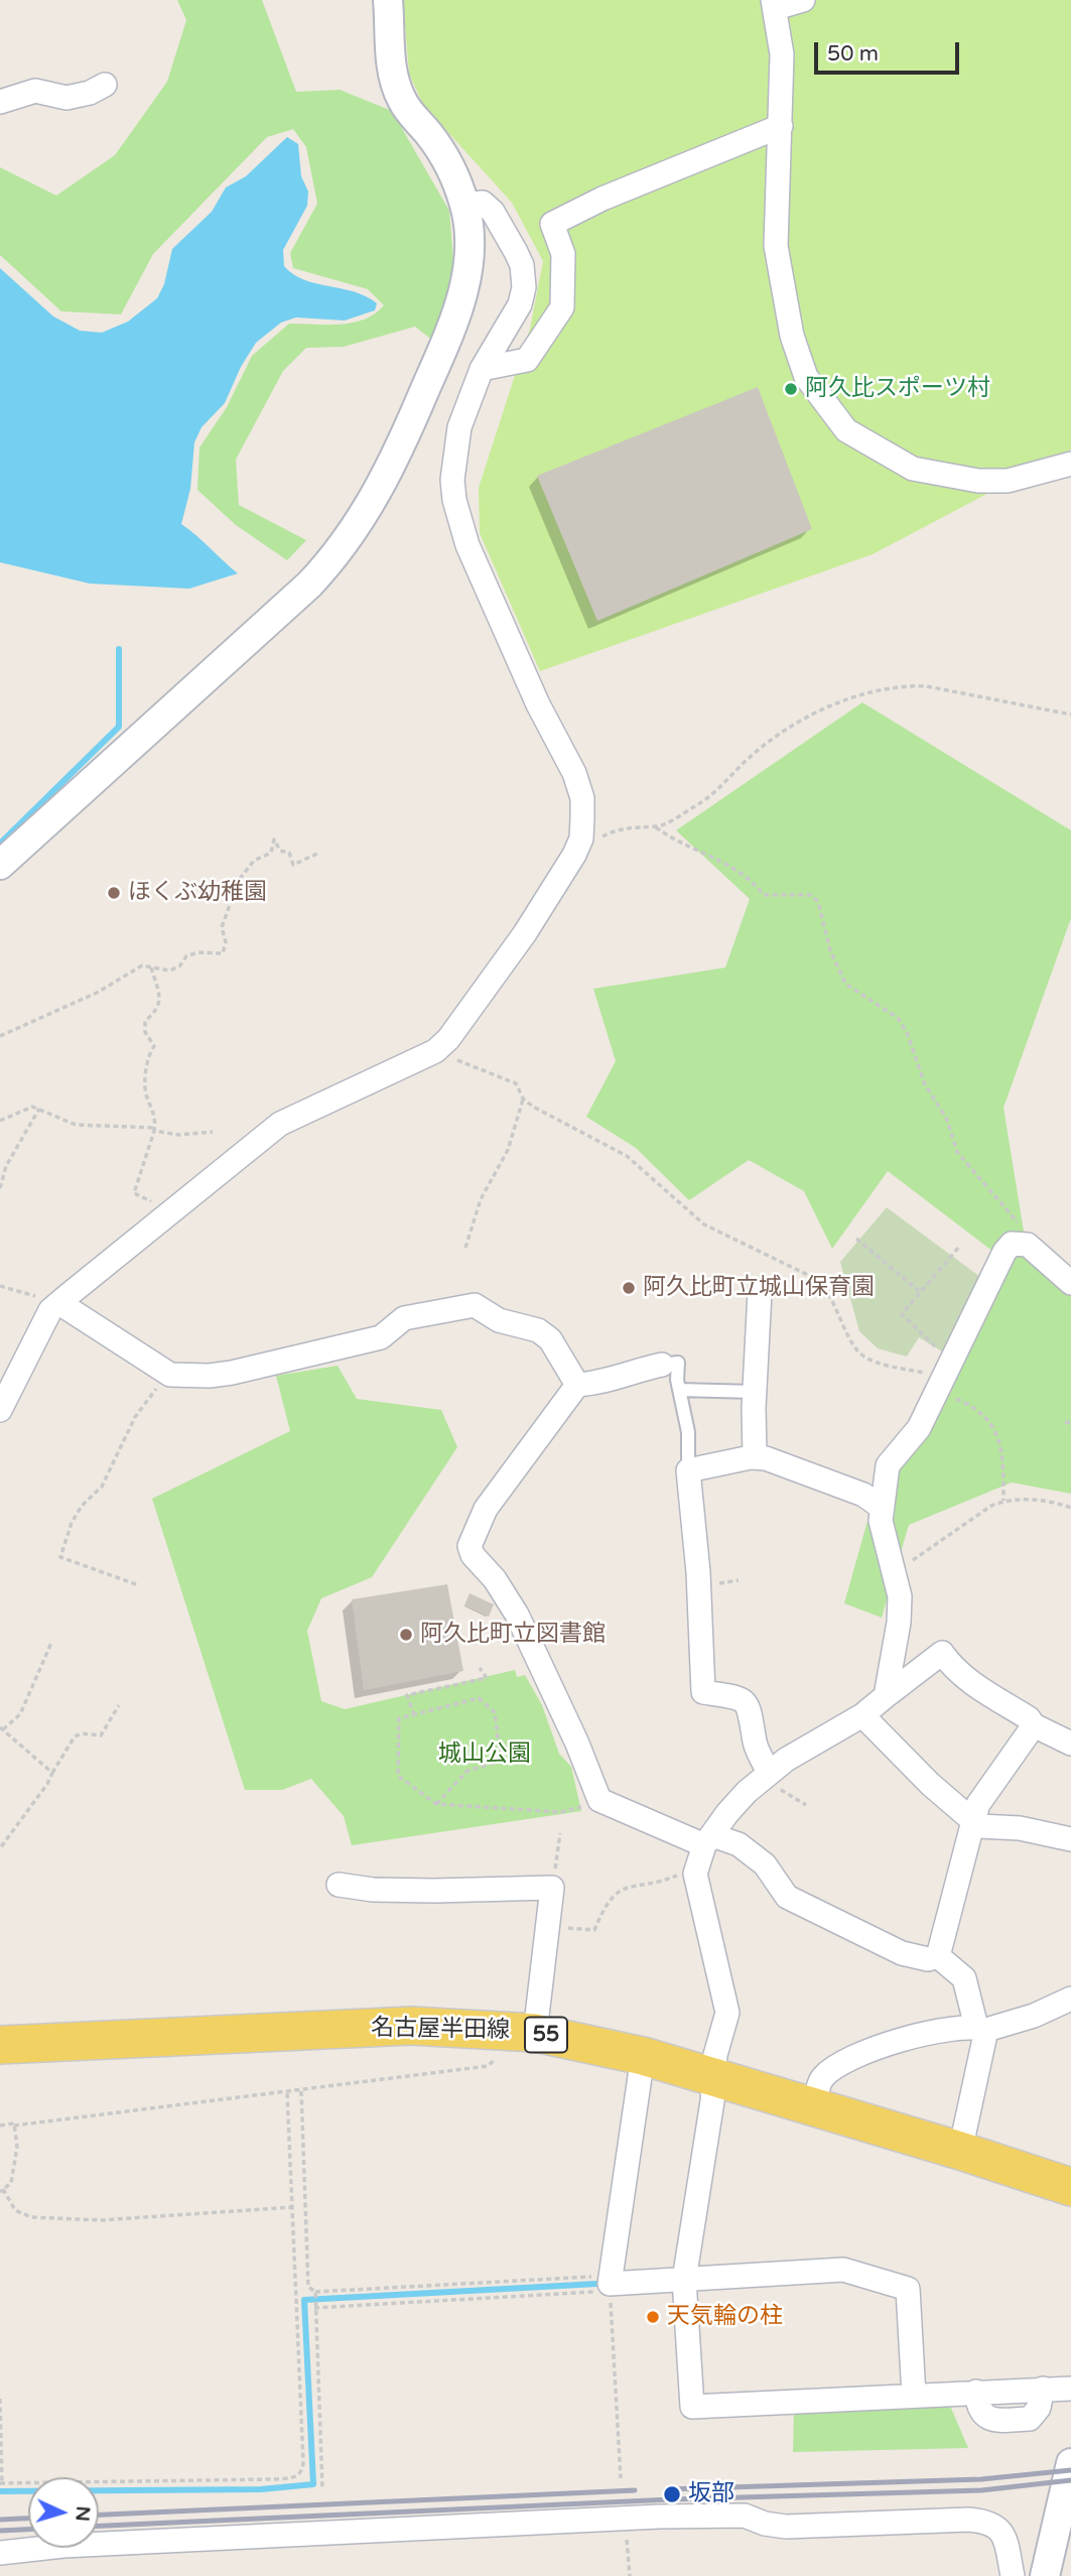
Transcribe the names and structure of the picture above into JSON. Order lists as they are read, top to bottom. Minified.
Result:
{"streets":{"main road":["名古屋半田線","55"]},"parks":["城山公園"],"places":["阿久比スポーツ村","ほくぶ幼稚園","阿久比町立城山保育園","阿久比町立図書館","天気輪の柱","坂部"],"scale_bar":"50 m","north":"right"}
